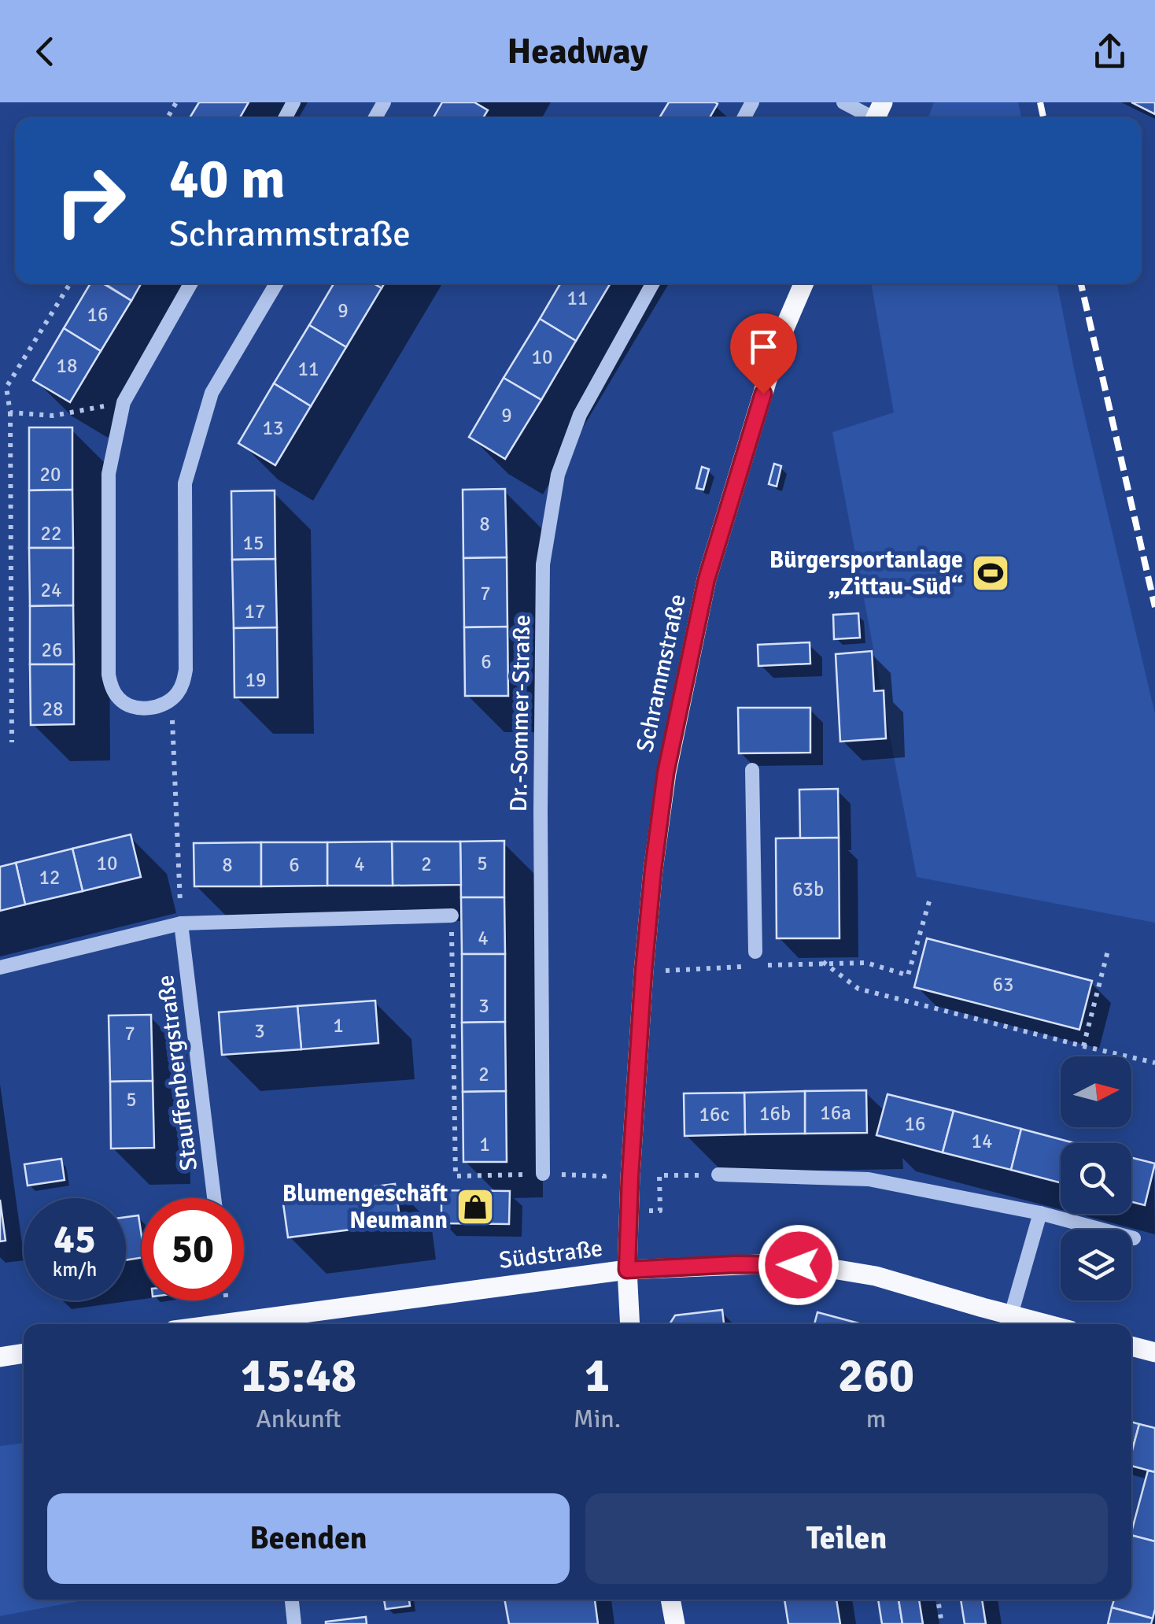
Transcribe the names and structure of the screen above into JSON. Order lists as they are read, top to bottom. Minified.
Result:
{"streets":{"main road":["Schrammstraße","Südstraße"],"street":["Dr.-Sommer-Straße","Stauffenbergstraße"]},"crossings":[["Schrammstraße","Südstraße"]],"places":{"sports":["Bürgersportanlage „Zittau-Süd“"],"shop":["Blumengeschäft Neumann"]},"house_numbers":["11","9","16","10","18","11","9","13","20","8","22","15","24","7","17","26","6","19","28","10","5","4","2","8","6","12","63b","4","63","3","1","3","7","2","5","16a","16b","16c","16","14","1"],"north":"right","page":{"header":"Headway","turn":["40 m","Schrammstraße"],"speed":"45 km/h","limit":"50","eta":["15:48","Ankunft","1","Min.","260","m"],"buttons":["Beenden","Teilen"]}}
